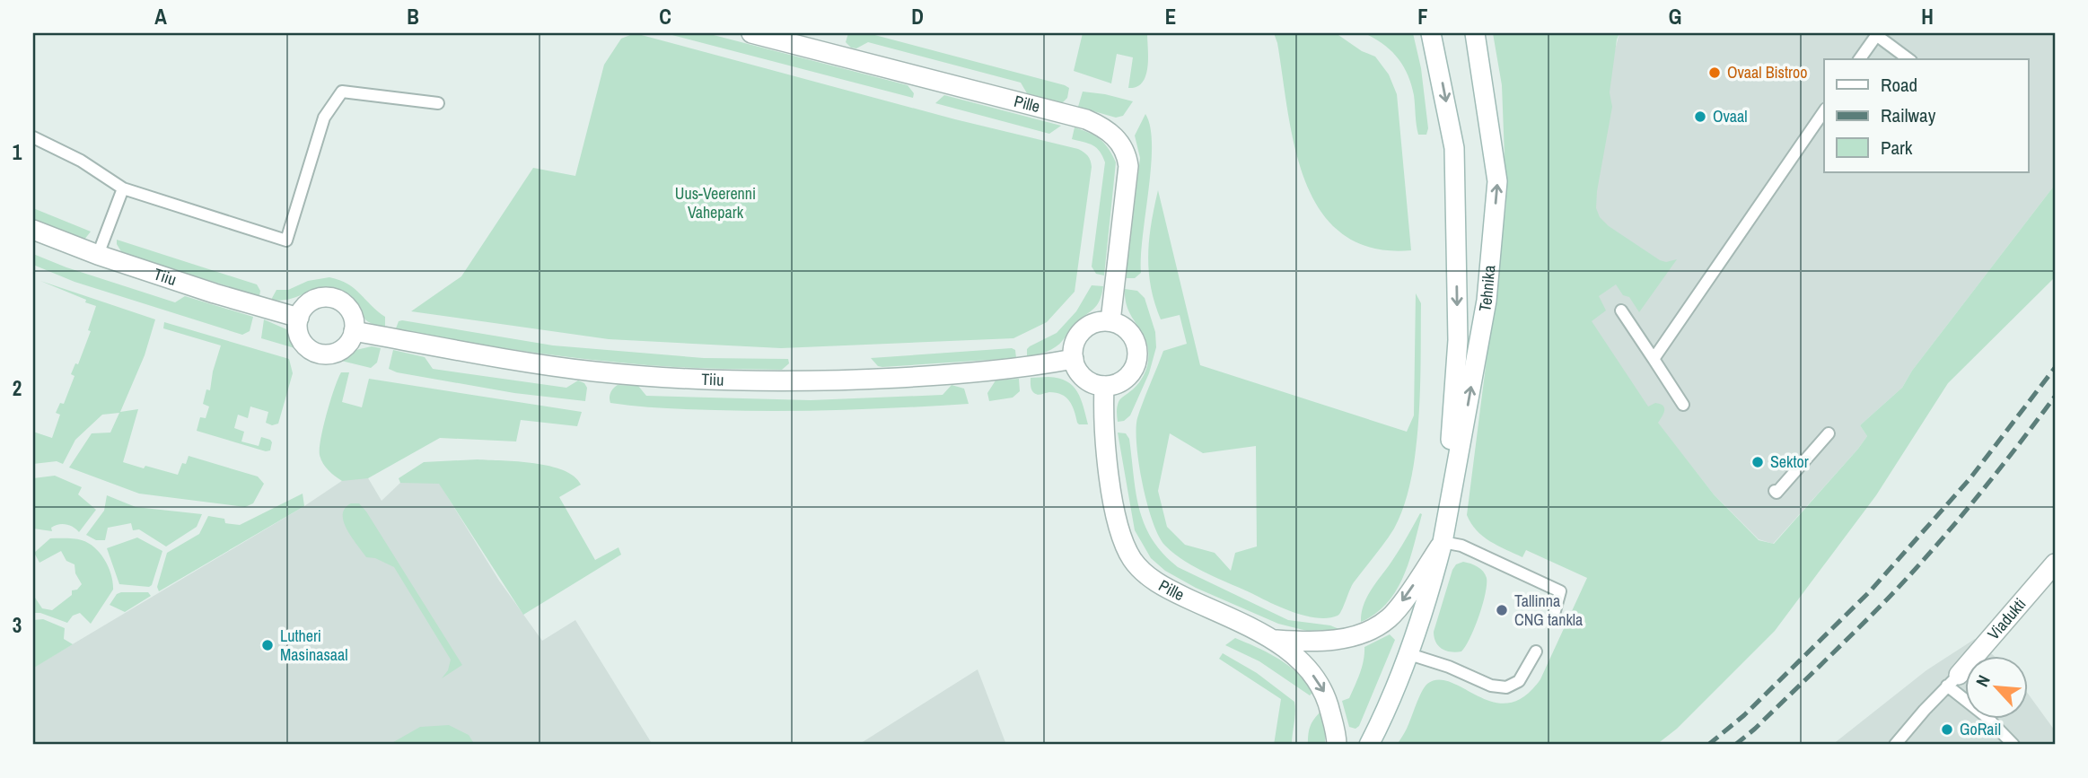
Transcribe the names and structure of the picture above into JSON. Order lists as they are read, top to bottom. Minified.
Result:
{"streets":{"street":["Pille","Tiiu","Tehnika","Viadukti"]},"crossings":[["Pille","Tiiu"],["Pille","Tehnika"]],"parks":["Uus-Veerenni Vahepark"],"places":["Ovaal Bistroo","Ovaal","Sektor","Tallinna CNG tankla","Lutheri Masinasaal","GoRail"],"legend":["Road","Railway","Park"],"north":"top left","grid":{"columns":["A","B","C","D","E","F","G","H"],"rows":["1","2","3"]}}
